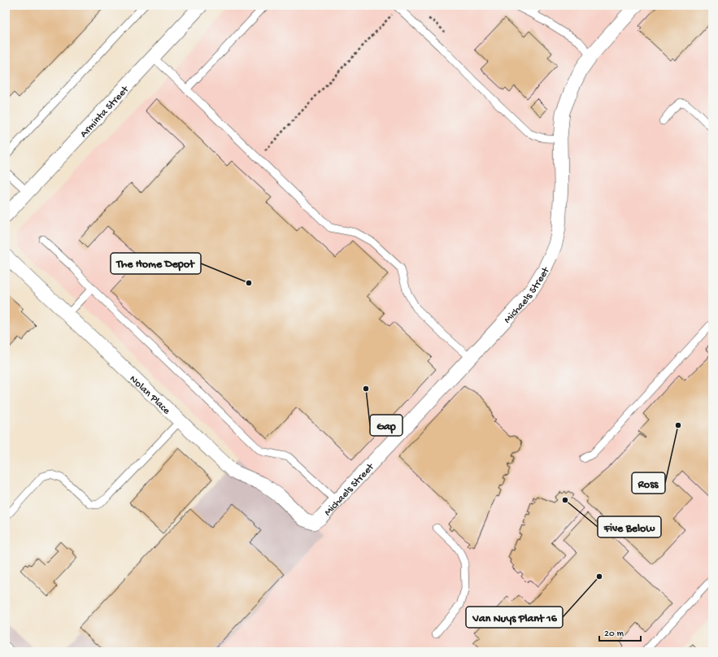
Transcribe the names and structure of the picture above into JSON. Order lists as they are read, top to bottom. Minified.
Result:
{"streets":{"street":["Arminta Street","Michaels Street","Nolan Place"]},"crossings":[["Michaels Street","Nolan Place"]],"places":["The Home Depot","Gap","Ross","Five Below","Van Nuys Plant 16"],"scale_bar":"20 m"}
